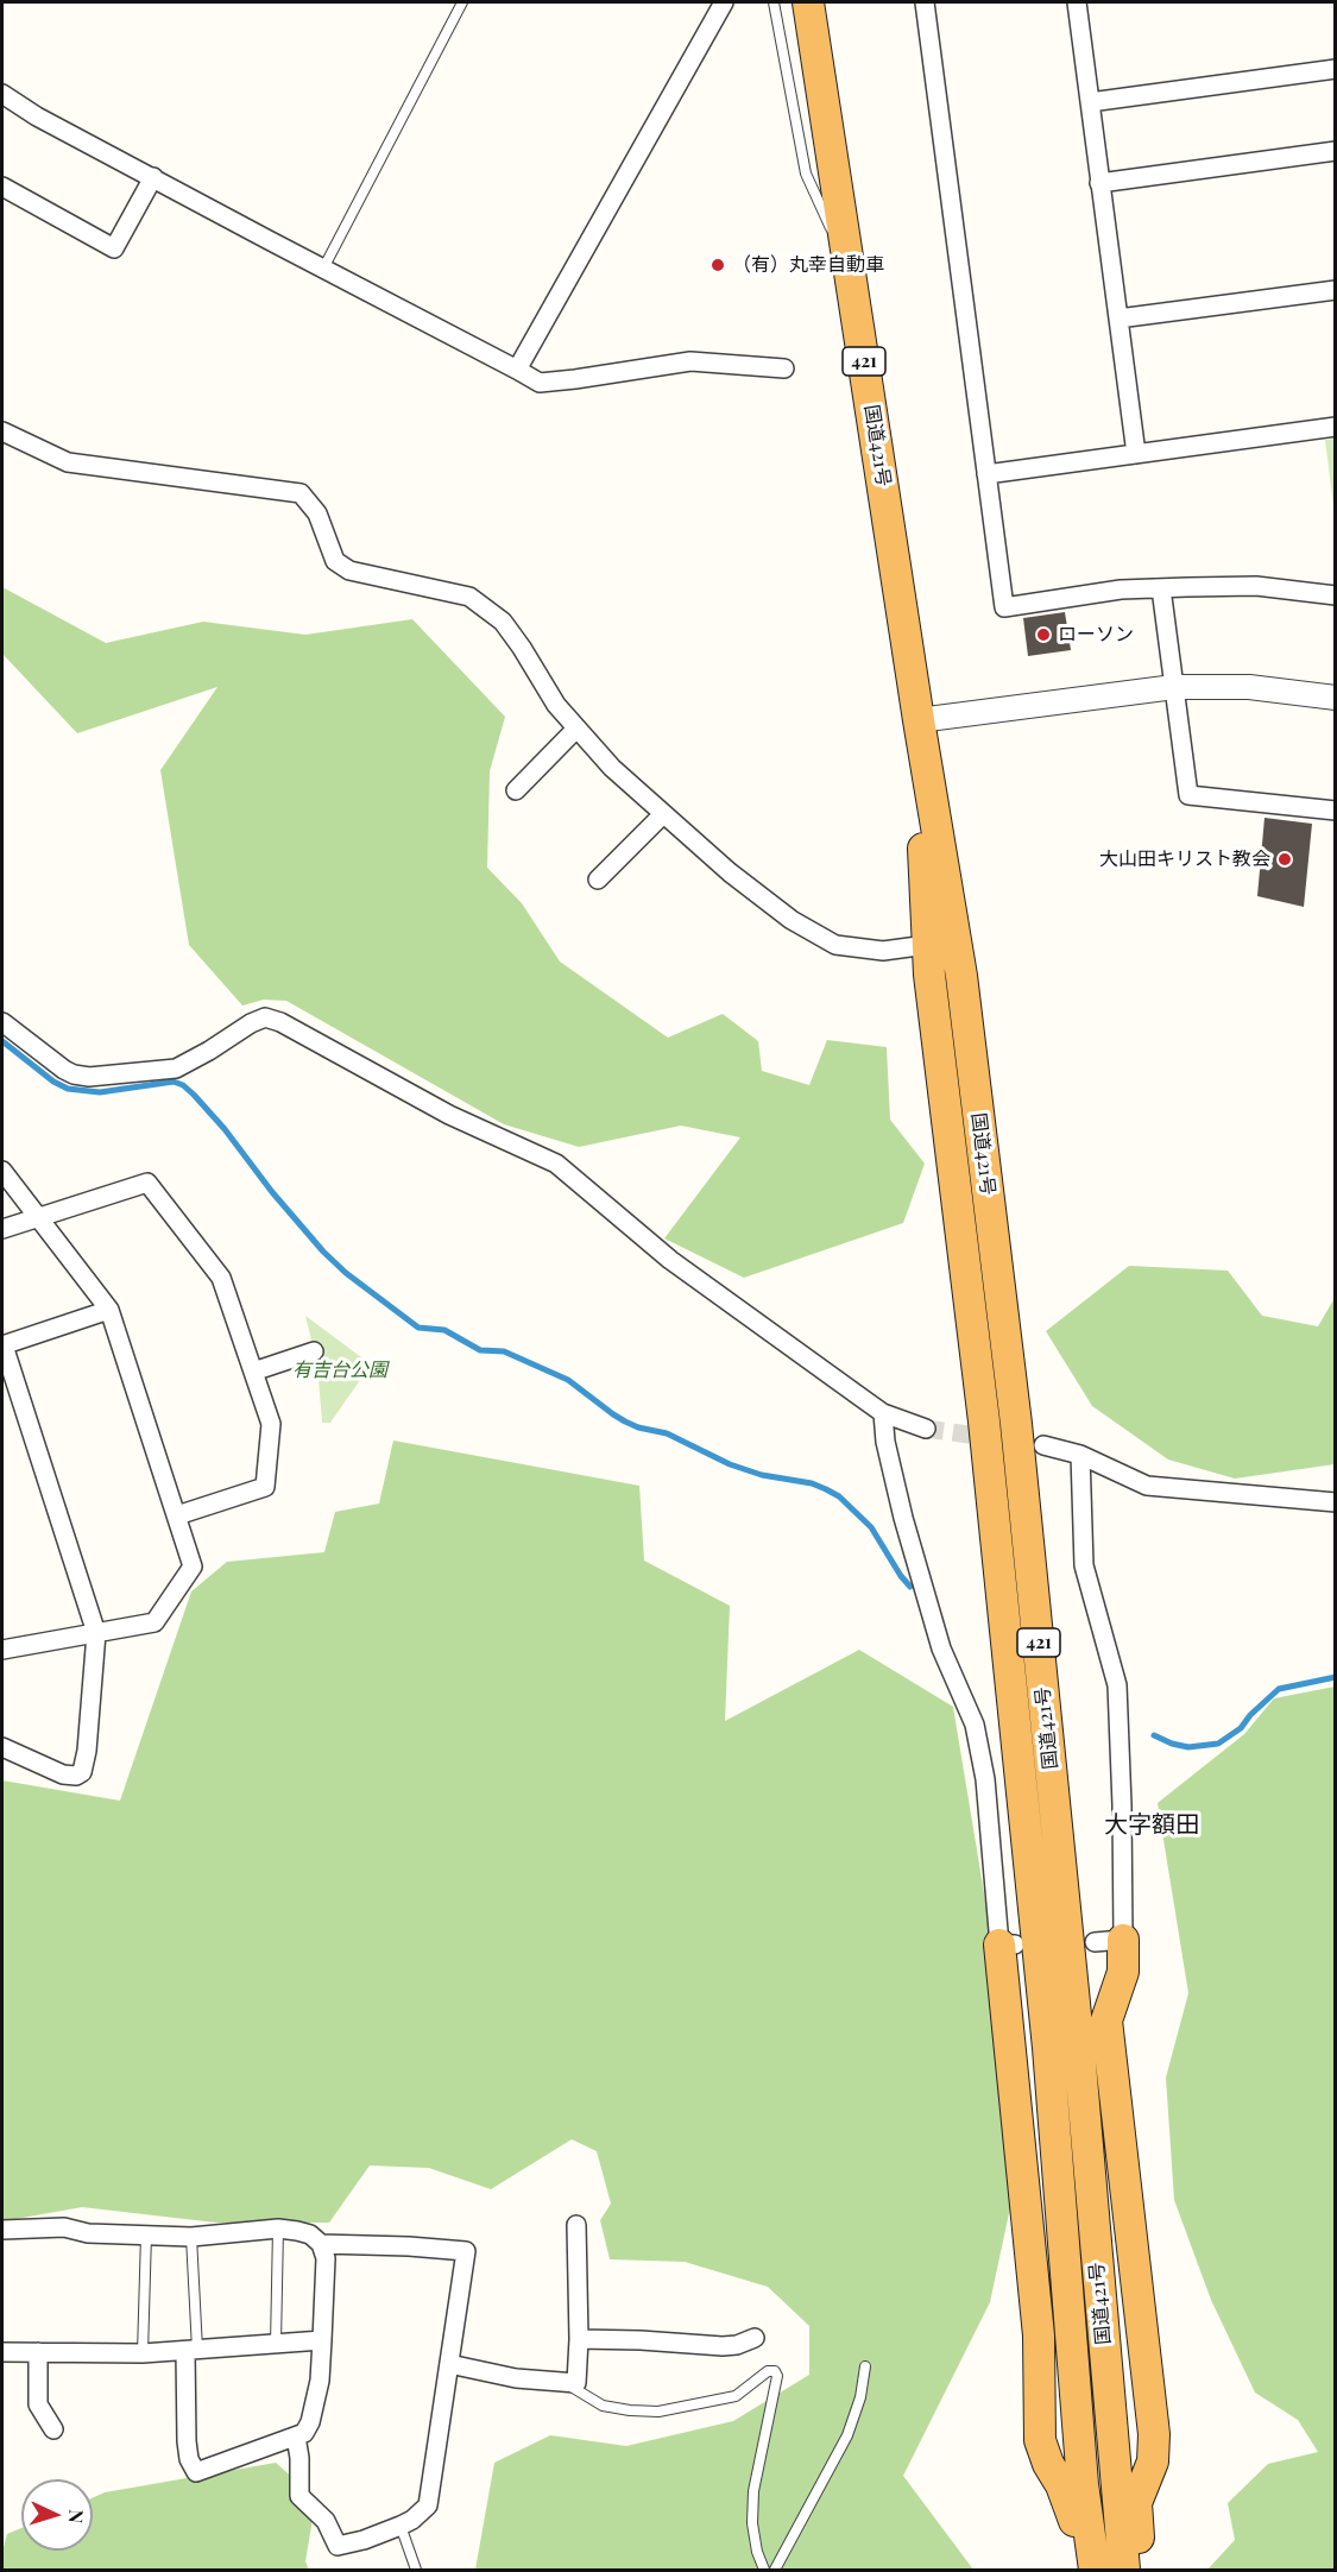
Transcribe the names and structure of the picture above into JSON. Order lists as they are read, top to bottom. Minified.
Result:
{"streets":{"highway":["421","国道421号"]},"districts":["大字額田"],"parks":["有吉台公園"],"places":["（有）丸幸自動車","ローソン","大山田キリスト教会"],"north":"right"}
